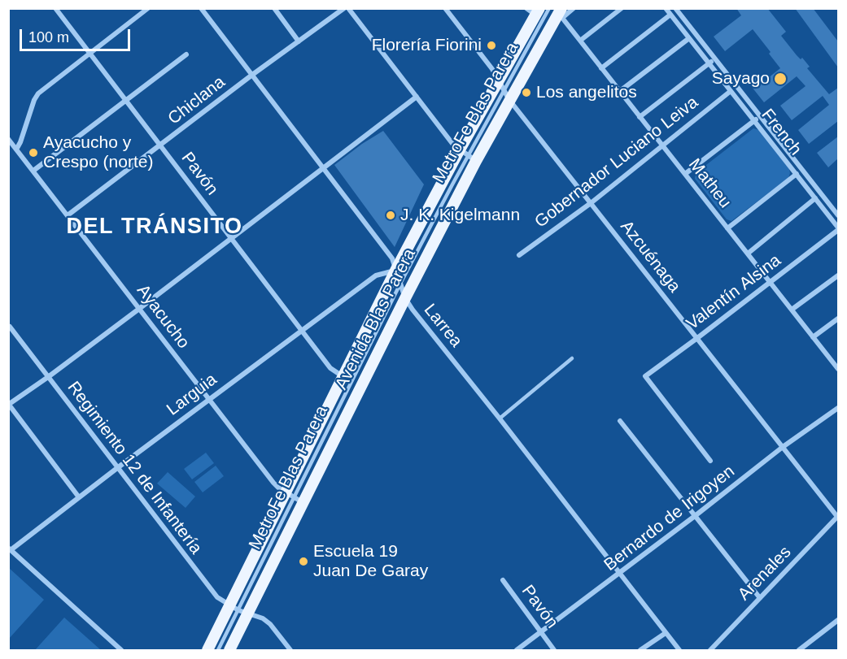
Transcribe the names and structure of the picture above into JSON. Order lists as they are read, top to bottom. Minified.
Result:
{"streets":{"main road":["Avenida Blas Parera"],"street":["Chiclana","French","Gobernador Luciano Leiva","Pavón","Matheu","Azcuénaga","Valentín Alsina","Ayacucho","Larrea","Larguia","Regimiento 12 de Infantería","Bernardo de Irigoyen","Arenales"],"lane":["MetroFe Blas Parera"]},"crossings":[["Chiclana","Pavón"],["Chiclana","Ayacucho"],["Chiclana","Larrea"],["MetroFe Blas Parera","Matheu"],["MetroFe Blas Parera","Azcuénaga"],["MetroFe Blas Parera","Ayacucho"],["MetroFe Blas Parera","Avenida Blas Parera"],["MetroFe Blas Parera","Larrea"],["French","Gobernador Luciano Leiva"],["French","Valentín Alsina"],["Gobernador Luciano Leiva","Matheu"],["Gobernador Luciano Leiva","Azcuénaga"],["Pavón","Avenida Blas Parera"],["Pavón","Larguia"],["Pavón","Bernardo de Irigoyen"],["Matheu","Valentín Alsina"],["Matheu","Avenida Blas Parera"],["Azcuénaga","Valentín Alsina"],["Azcuénaga","Avenida Blas Parera"],["Azcuénaga","Bernardo de Irigoyen"],["Azcuénaga","Arenales"],["Ayacucho","Avenida Blas Parera"],["Ayacucho","Larguia"],["Avenida Blas Parera","Larrea"],["Avenida Blas Parera","Larguia"],["Avenida Blas Parera","Regimiento 12 de Infantería"],["Larrea","Larguia"],["Larrea","Bernardo de Irigoyen"],["Larguia","Regimiento 12 de Infantería"]],"districts":["DEL TRÁNSITO"],"places":["Florería Fiorini","Sayago","Los angelitos","Ayacucho y Crespo (norte)","J. K. Kigelmann","Escuela 19 Juan De Garay"],"scale_bar":"100 m"}
